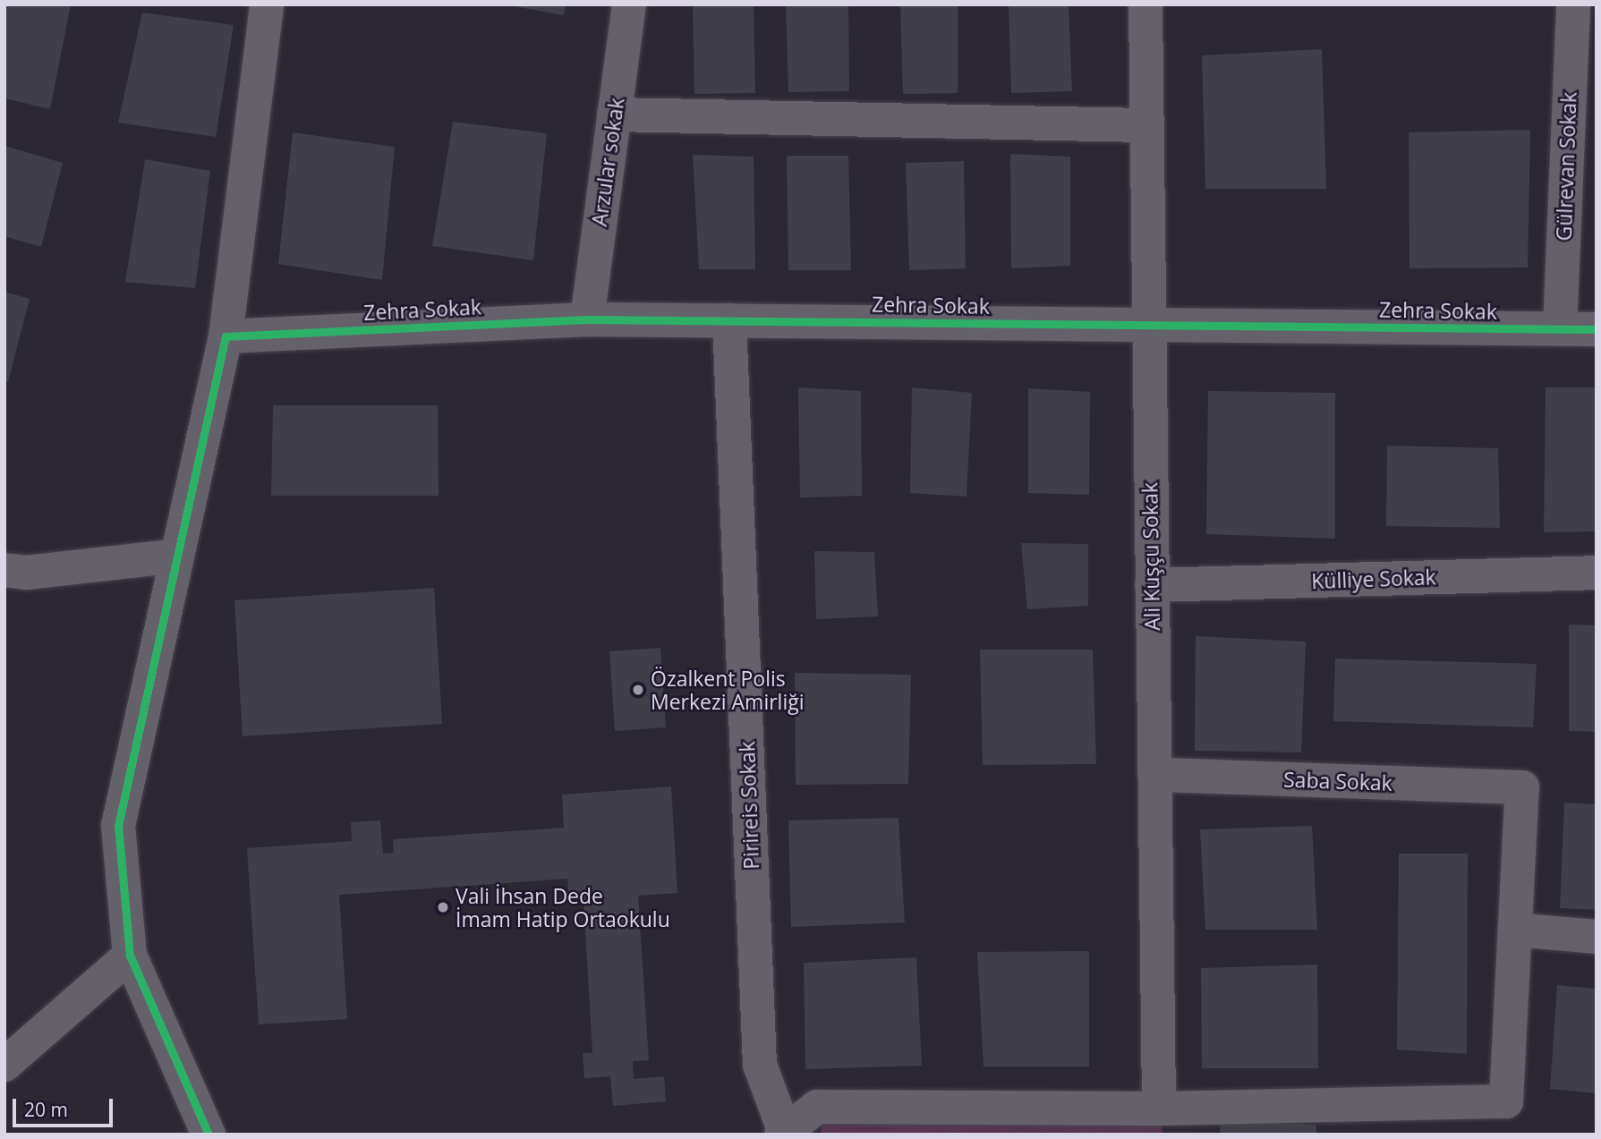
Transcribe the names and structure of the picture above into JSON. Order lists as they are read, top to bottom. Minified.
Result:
{"streets":{"street":["Arzular sokak","Gülrevan Sokak","Zehra Sokak","Ali Kuşçu Sokak","Külliye Sokak","Saba Sokak","Pirireis Sokak"]},"crossings":[["Arzular sokak","Zehra Sokak"],["Gülrevan Sokak","Zehra Sokak"],["Zehra Sokak","Ali Kuşçu Sokak"],["Zehra Sokak","Pirireis Sokak"],["Ali Kuşçu Sokak","Külliye Sokak"],["Ali Kuşçu Sokak","Saba Sokak"]],"places":["Özalkent Polis Merkezi Amirliği","Vali İhsan Dede İmam Hatip Ortaokulu"],"scale_bar":"20 m"}
